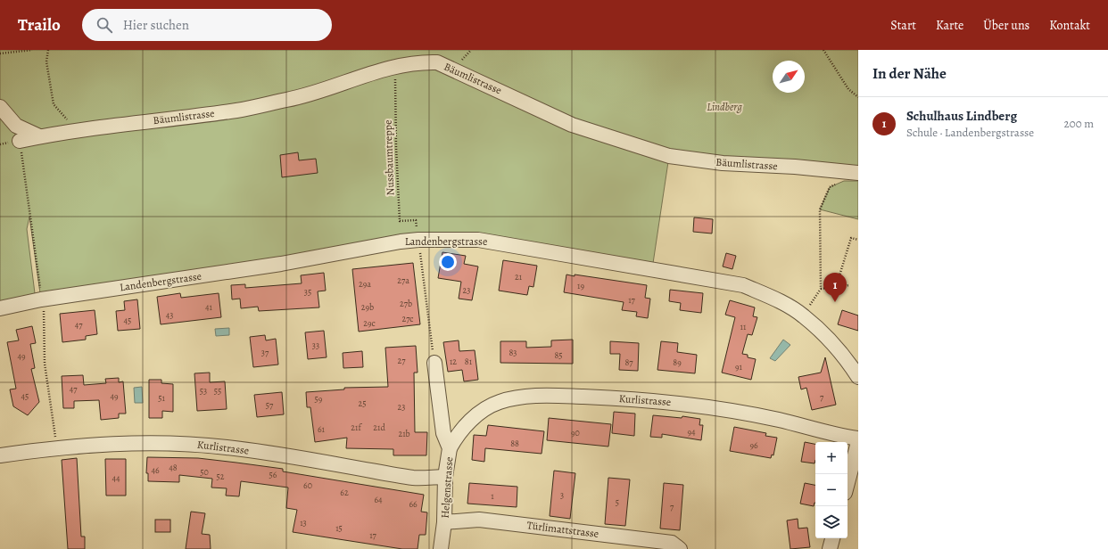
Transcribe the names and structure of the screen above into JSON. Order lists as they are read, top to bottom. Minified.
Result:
{"streets":{"street":["Bäumlistrasse","Landenbergstrasse","Kurlistrasse","Helgenstrasse","Türlimattstrasse"],"path":["Nussbaumtreppe"]},"crossings":[["Bäumlistrasse","Nussbaumtreppe"],["Kurlistrasse","Helgenstrasse"],["Helgenstrasse","Türlimattstrasse"]],"parks":["Lindberg"],"house_numbers":["21","27a","29a","19","23","35","17","27b","41","29b","43","27c","45","29c","47","11","33","37","83","85","49","27","12","81","87","89","91","47","53","55","45","49","7","51","59","25","57","23","21f","21d","61","94","90","21b","88","96","48","46","50","56","52","44","60","62","3","1","64","5","66","7","13","15","17"],"north":"top right","page":{"header":"Trailo","search":"Hier suchen","nav":["Start","Karte","Über uns","Kontakt"],"heading":"In der Nähe","list":[{"mark":"1","name":"Schulhaus Lindberg","note":"Schule · Landenbergstrasse","value":"200 m"}],"pins":"1","map_buttons":["+","−"]}}
